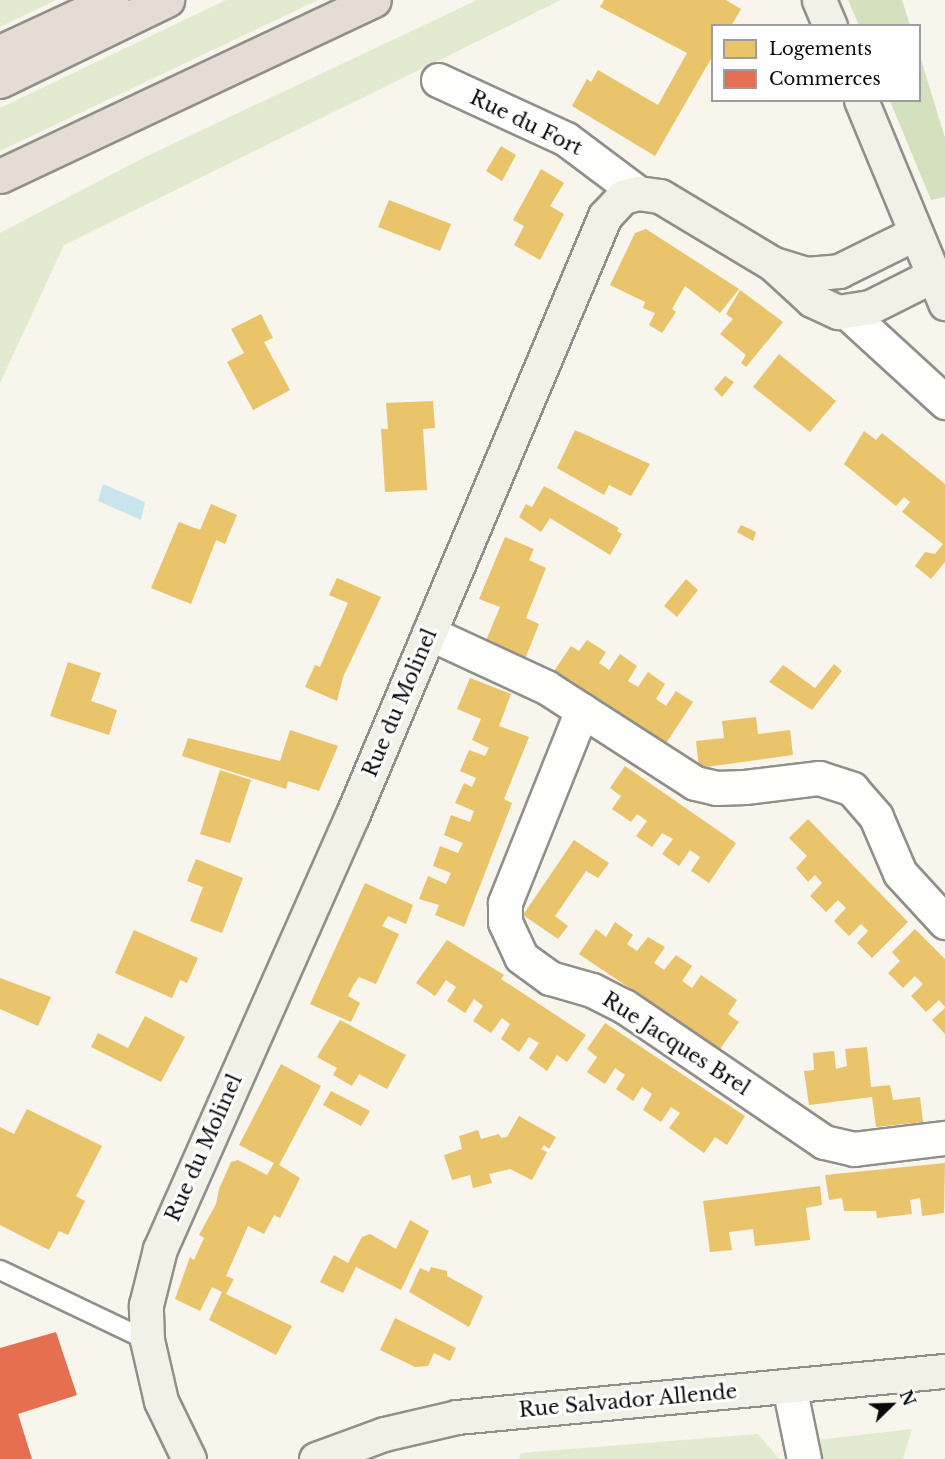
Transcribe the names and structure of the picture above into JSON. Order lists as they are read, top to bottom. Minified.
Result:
{"streets":{"street":["Rue du Fort","Rue du Molinel","Rue Jacques Brel","Rue Salvador Allende"]},"crossings":[["Rue du Fort","Rue du Molinel"]],"legend":["Logements","Commerces"],"north":"top right"}
